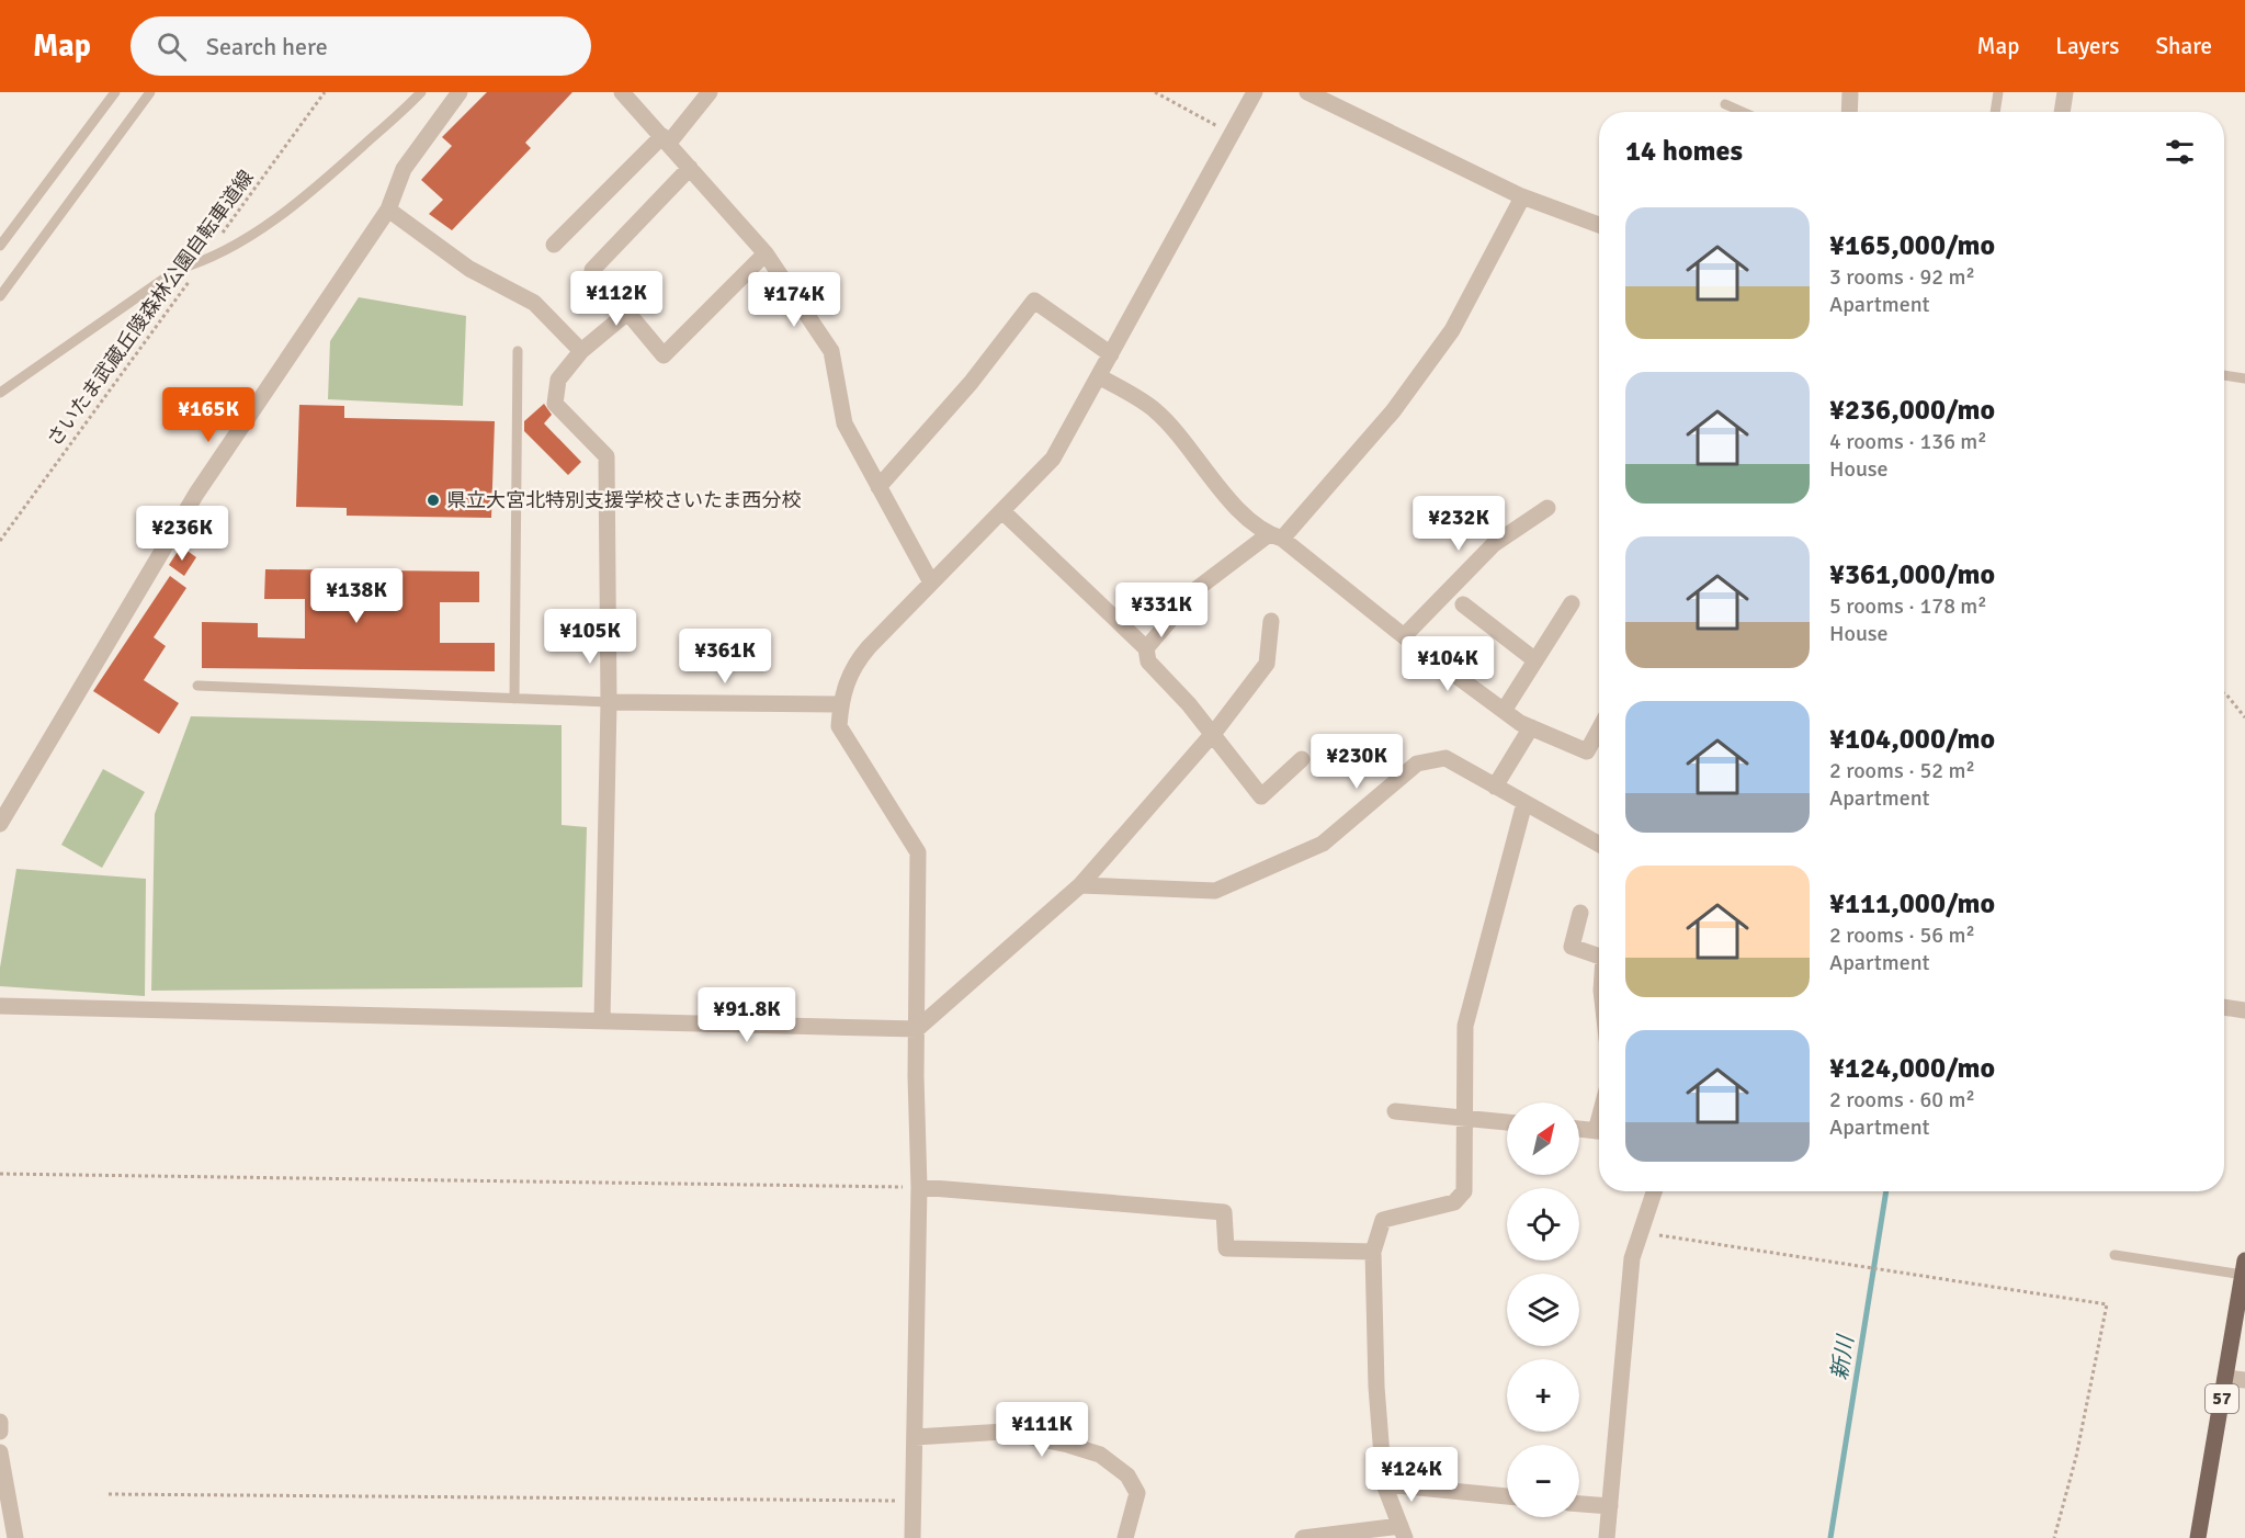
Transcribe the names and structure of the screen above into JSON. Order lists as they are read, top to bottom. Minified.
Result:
{"streets":{"main road":["57"],"path":["さいたま武蔵丘陵森林公園自転車道線"]},"water":["新川"],"places":["県立大宮北特別支援学校さいたま西分校"],"north":"top right","page":{"header":"Map","search":"Search here","nav":["Map","Layers","Share"],"heading":"14 homes","list":[{"name":"¥165,000/mo","note":"3 rooms · 92 m² · Apartment"},{"name":"¥236,000/mo","note":"4 rooms · 136 m² · House"},{"name":"¥361,000/mo","note":"5 rooms · 178 m² · House"},{"name":"¥104,000/mo","note":"2 rooms · 52 m² · Apartment"},{"name":"¥111,000/mo","note":"2 rooms · 56 m² · Apartment"},{"name":"¥124,000/mo","note":"2 rooms · 60 m² · Apartment"}],"price":["¥112K","¥174K","¥165K","¥232K","¥236K","¥138K","¥331K","¥105K","¥361K","¥104K","¥230K","¥91.8K","¥111K","¥124K"],"map_buttons":["+","−"]}}
